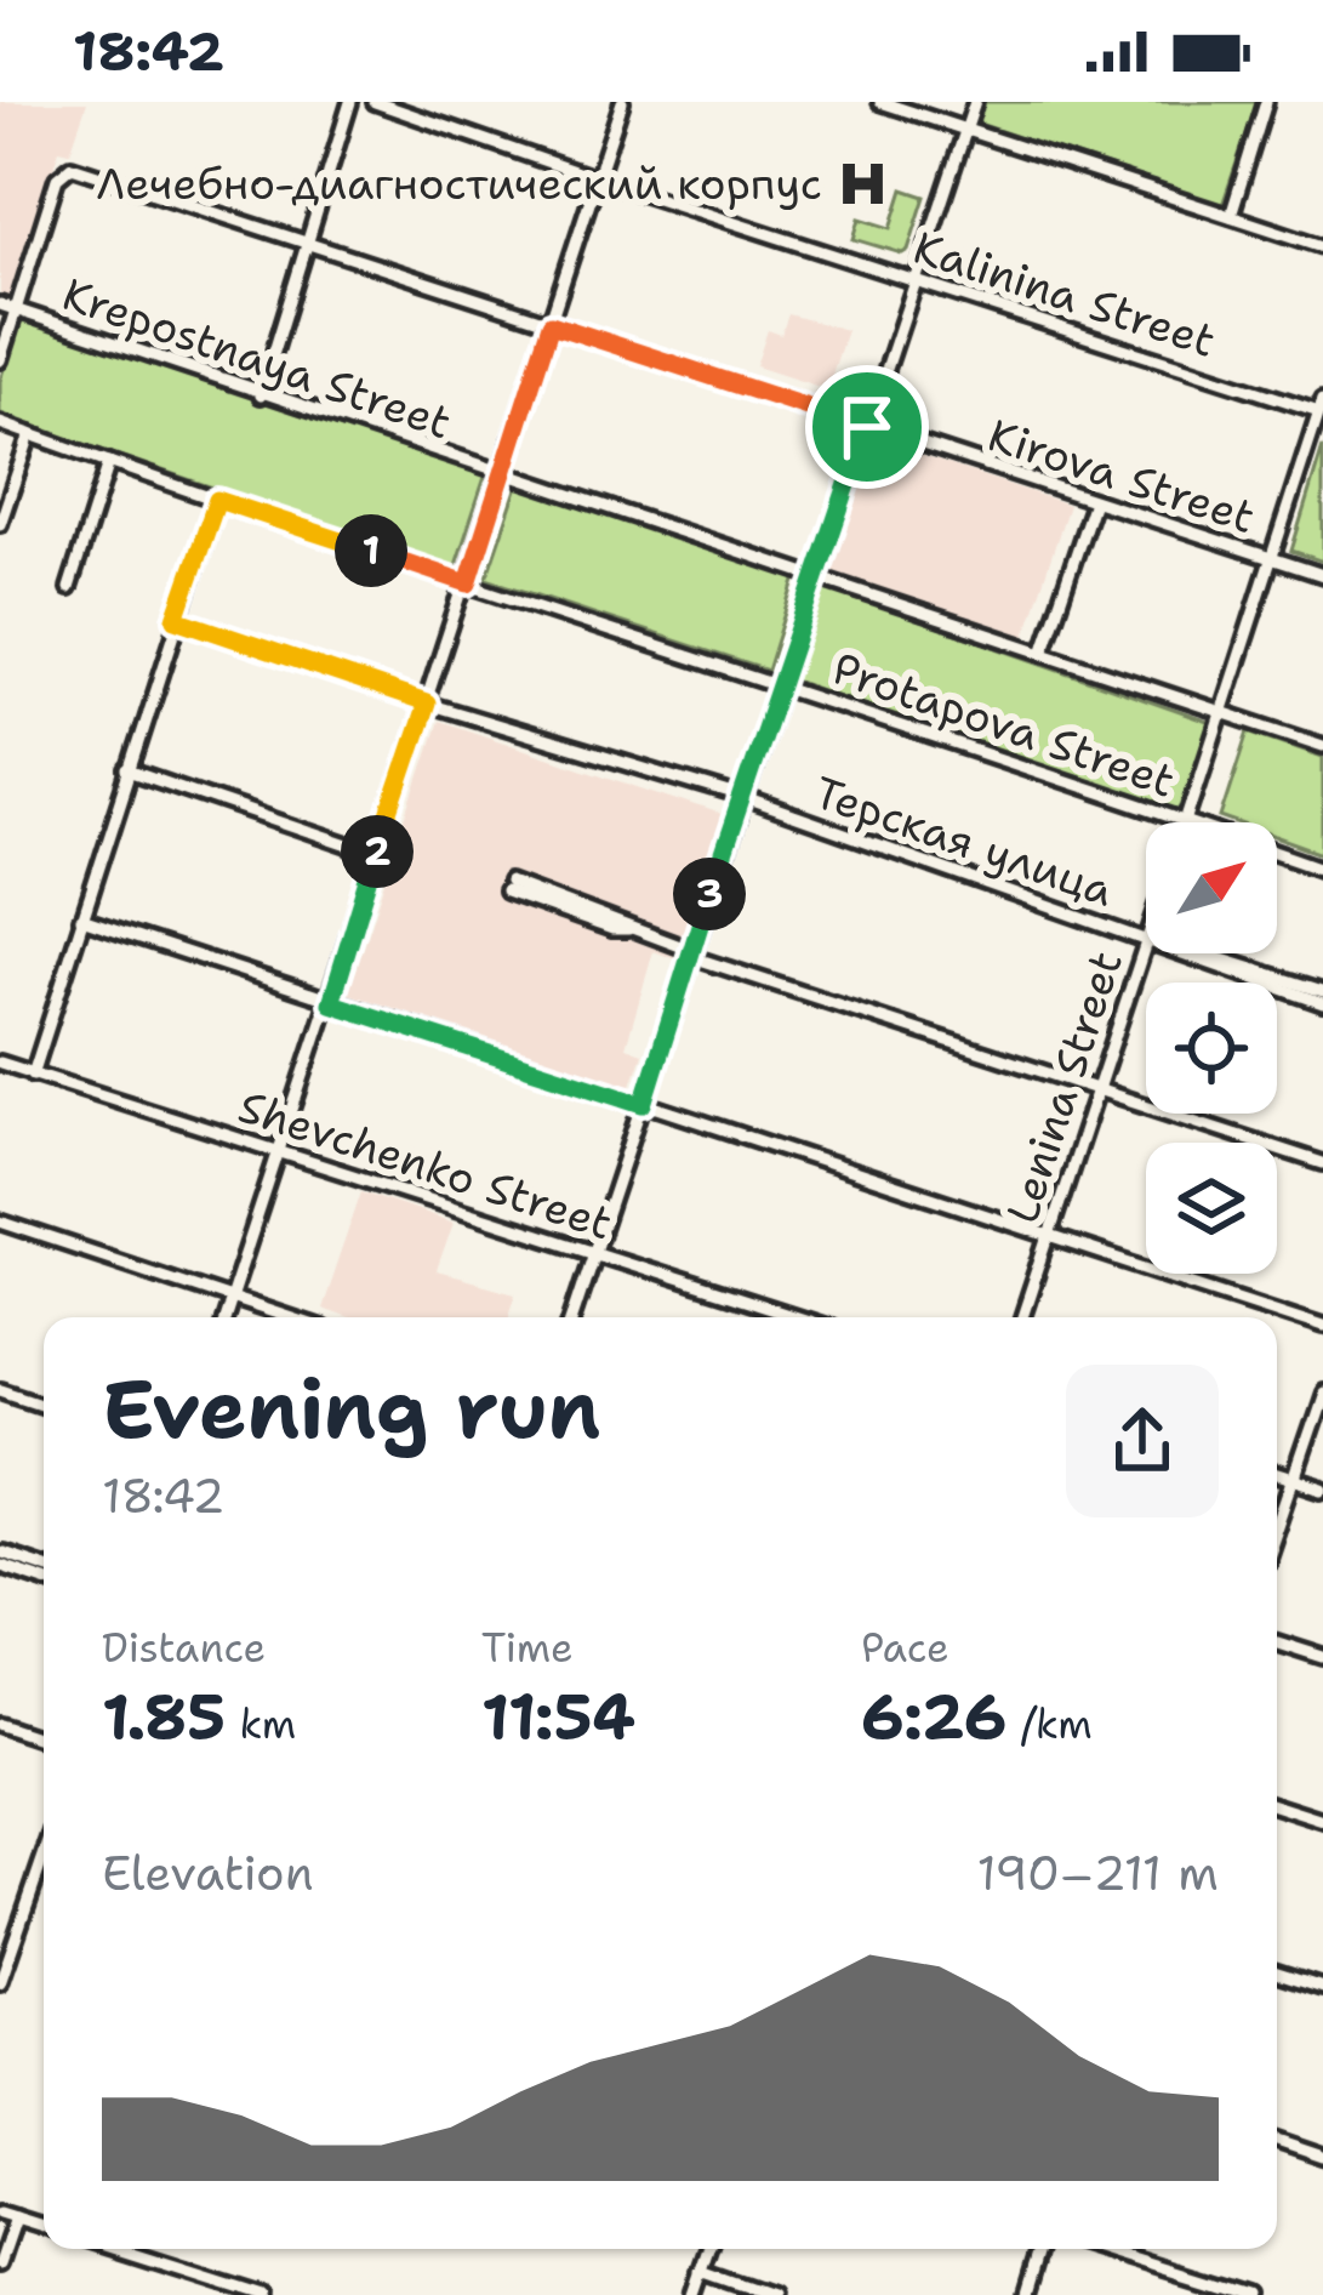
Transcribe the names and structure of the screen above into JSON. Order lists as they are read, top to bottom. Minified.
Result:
{"streets":{"street":["Kalinina Street","Krepostnaya Street","Kirova Street","Protapova Street","Терская улица","Lenina Street","Shevchenko Street"]},"crossings":[["Krepostnaya Street","Kirova Street"]],"places":{"hospital":["Лечебно-диагностический корпус"]},"north":"top right","page":{"status":"18:42","pins":["1","2","3"],"heading":["Evening run","18:42"],"stats":[["Distance","1.85 km"],["Time","11:54"],["Pace","6:26 /km"]],"chart":["Elevation","190–211 m"]}}
